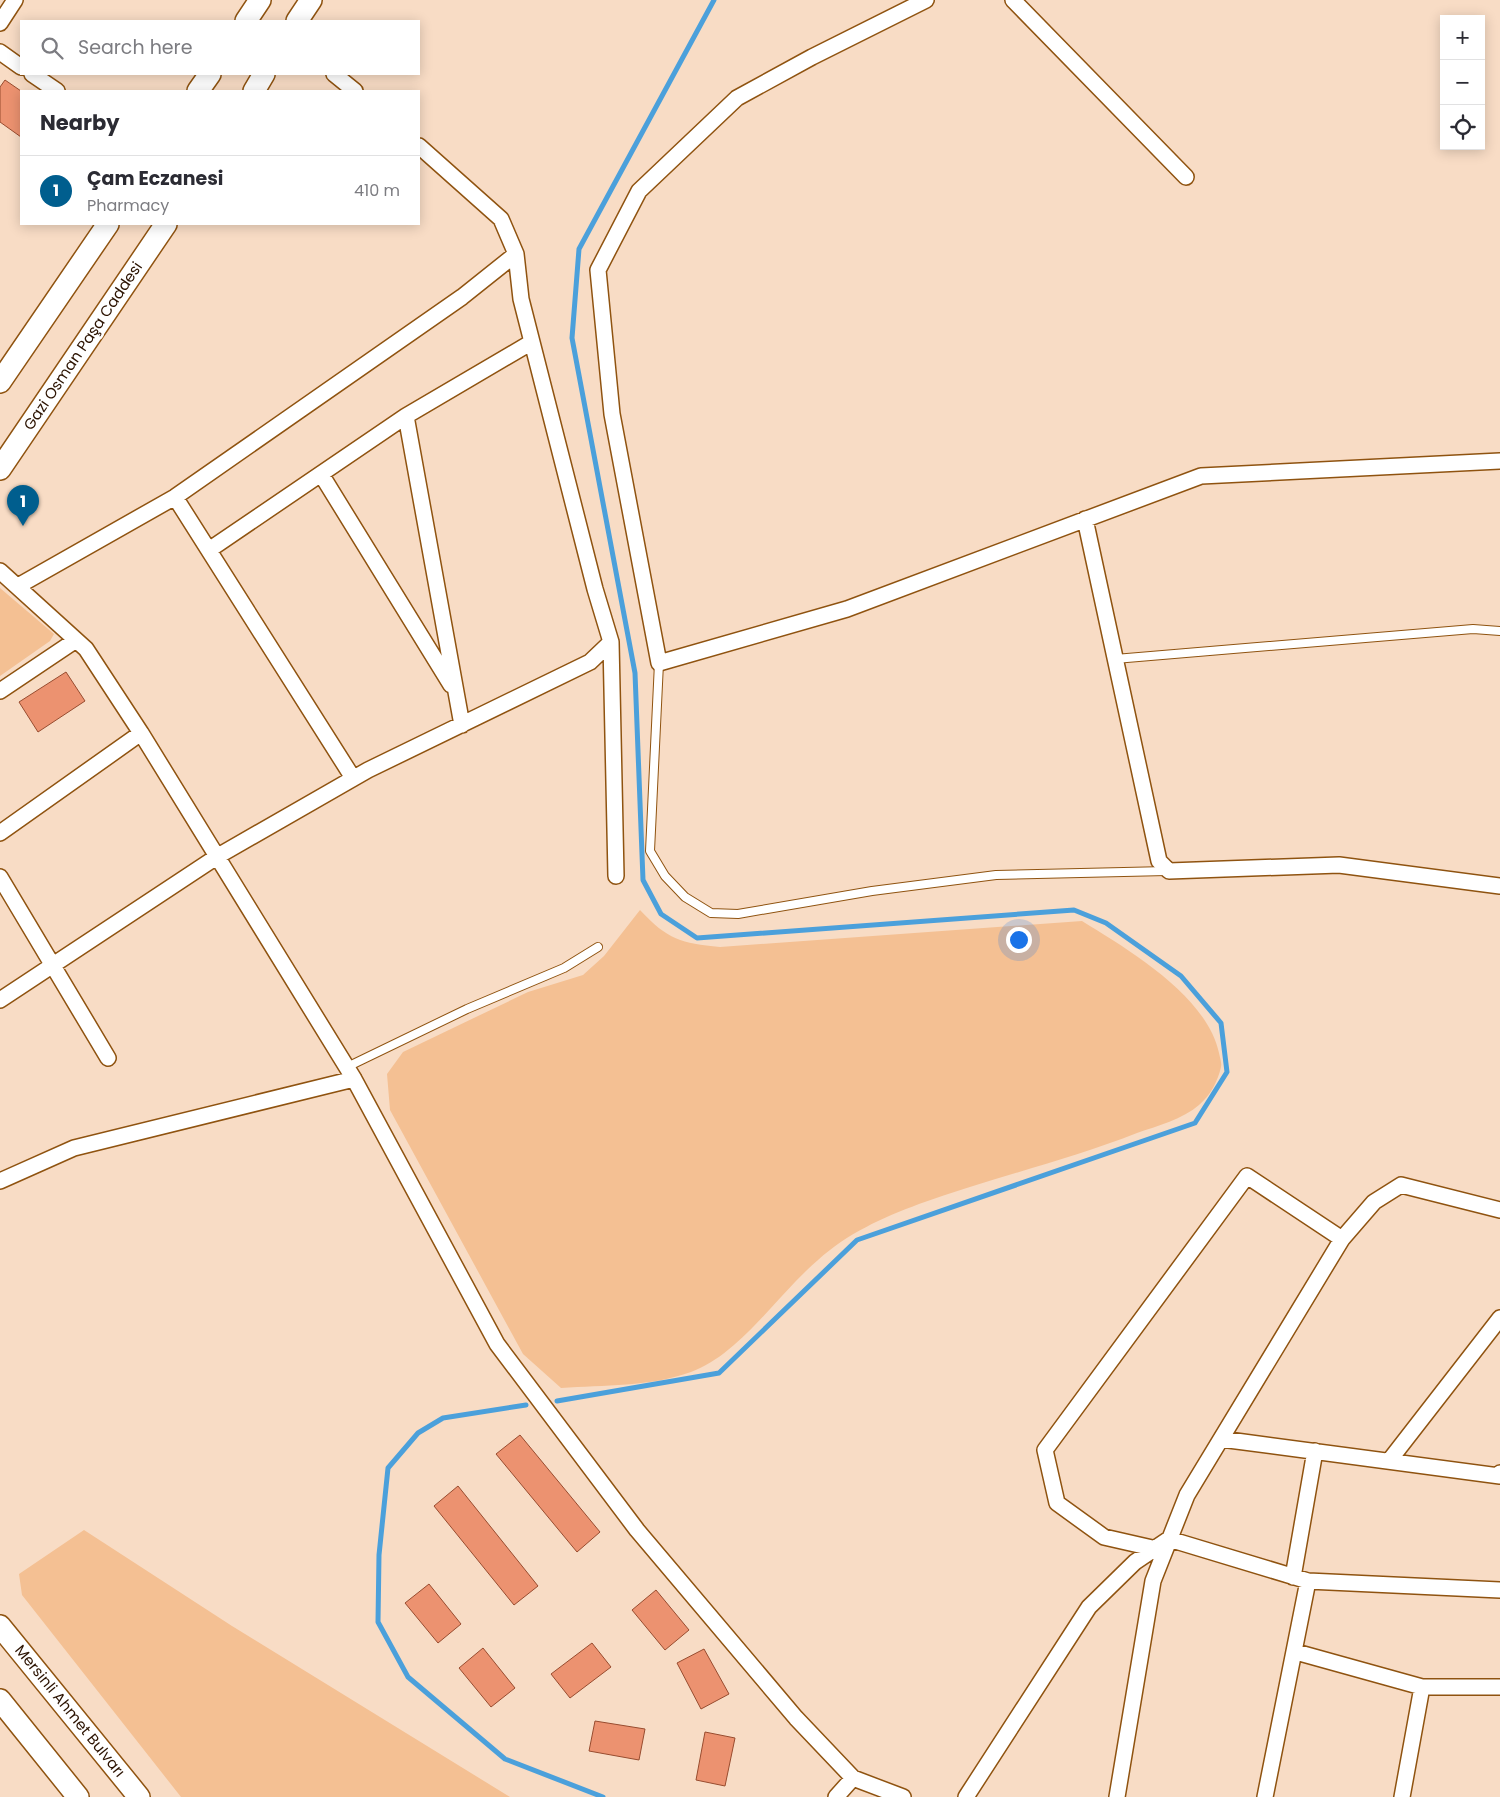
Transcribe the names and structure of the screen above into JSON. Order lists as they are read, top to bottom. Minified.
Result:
{"streets":{"main road":["Gazi Osman Paşa Caddesi","Mersinli Ahmet Bulvarı"]},"page":{"map_buttons":["+","−"],"search":"Search here","heading":"Nearby","list":[{"mark":"1","name":"Çam Eczanesi","note":"Pharmacy","value":"410 m"}],"pins":"1"}}
